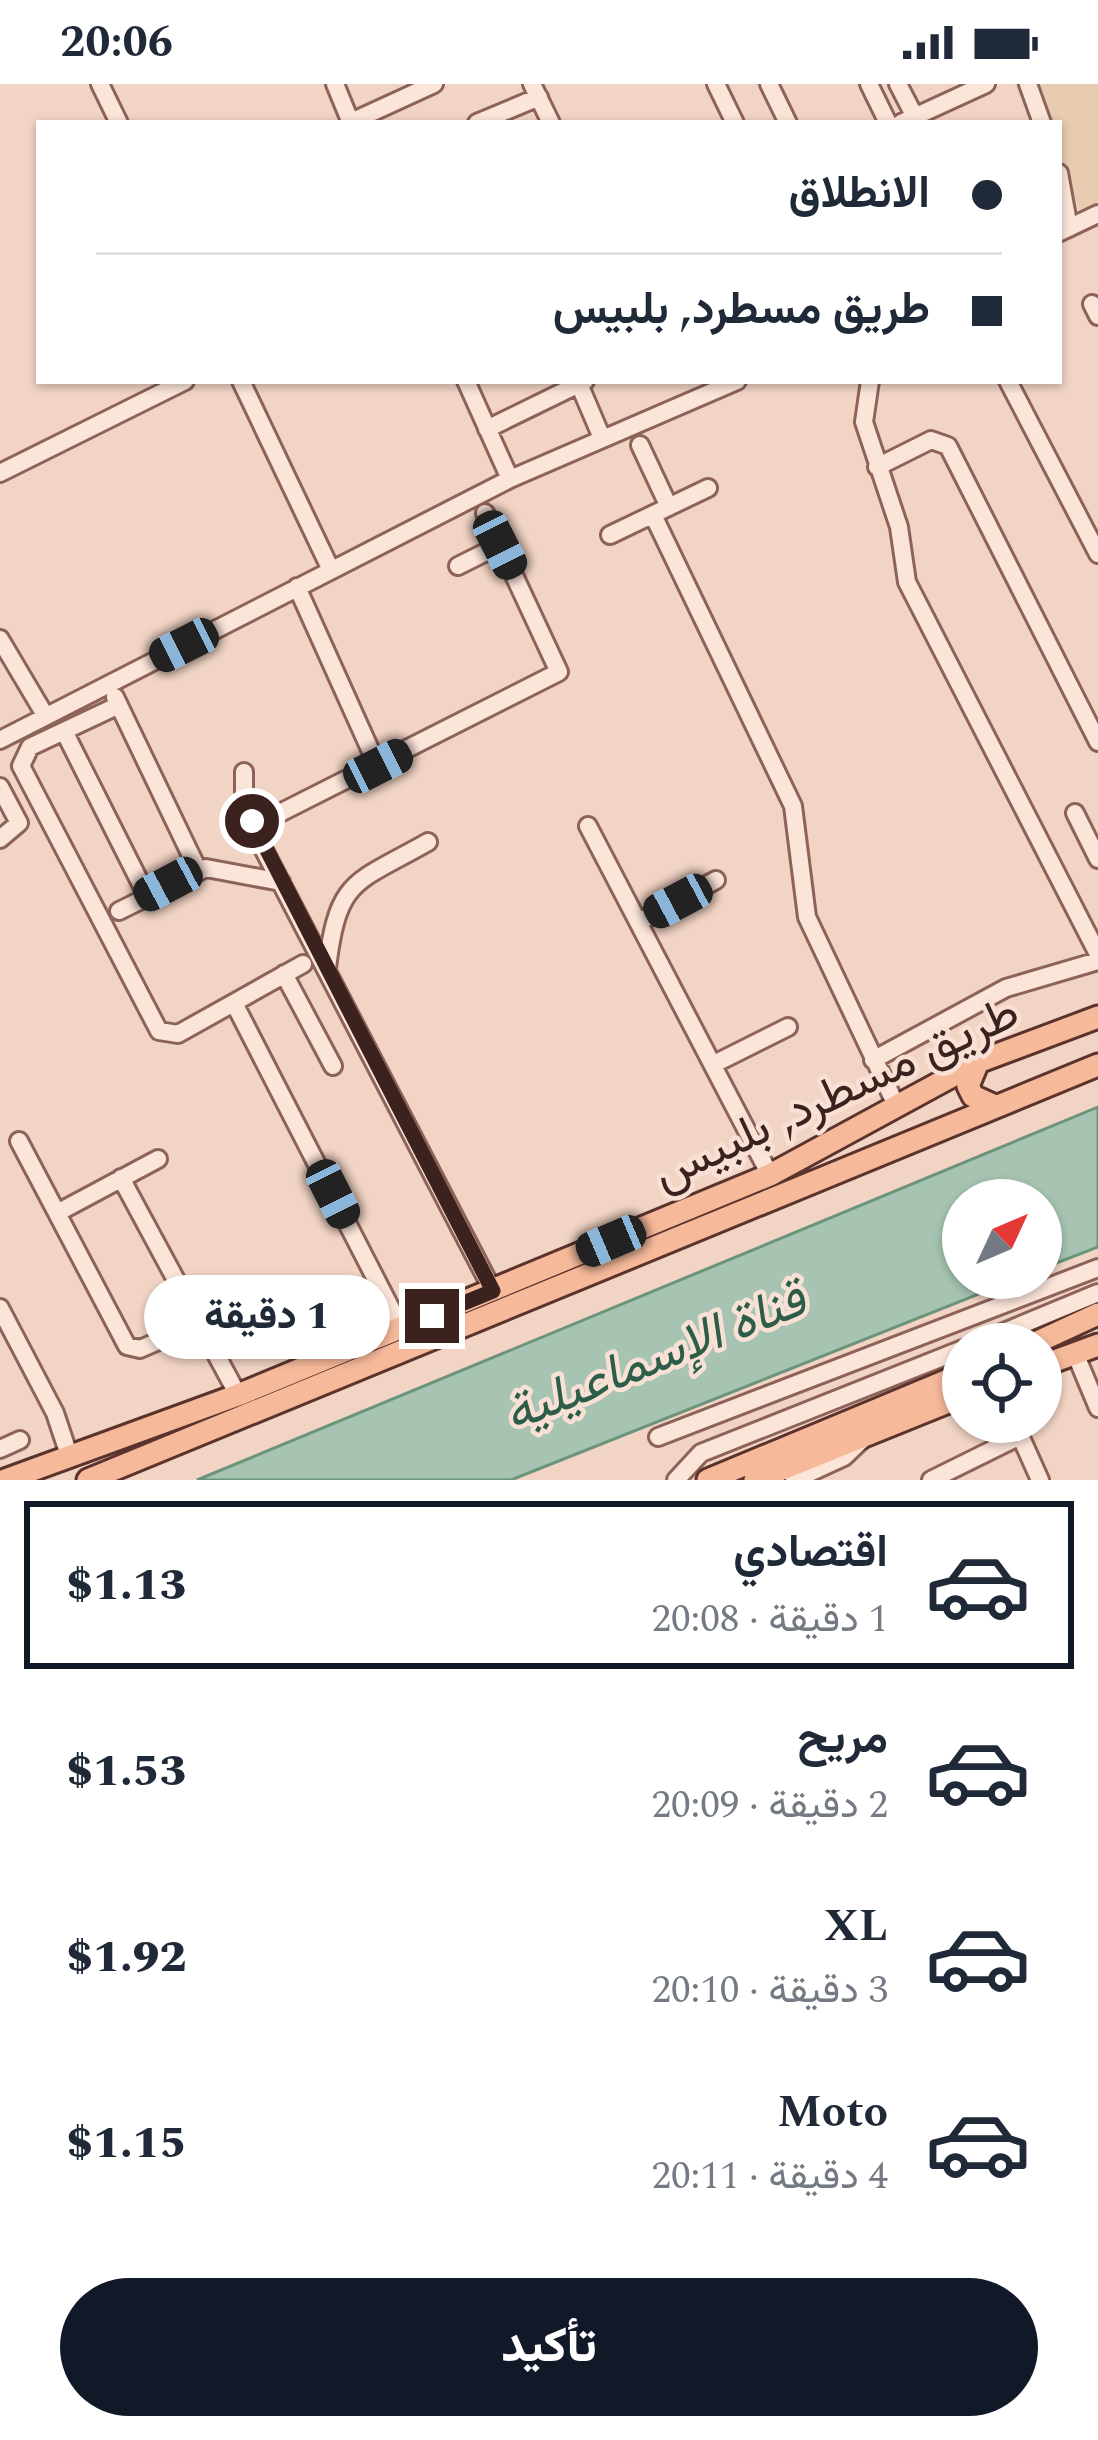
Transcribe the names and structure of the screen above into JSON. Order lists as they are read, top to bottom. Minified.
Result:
{"streets":{"main road":["طريق مسطرد, بلبيس"]},"water":["قناة الإسماعيلية"],"north":"top right","page":{"status":"20:06","banner":["الانطلاق","طريق مسطرد, بلبيس"],"bubble":"1 دقيقة","list":[{"name":"اقتصادي","note":"1 دقيقة · 20:08","value":"$1.13"},{"name":"مريح","note":"2 دقيقة · 20:09","value":"$1.53"},{"name":"XL","note":"3 دقيقة · 20:10","value":"$1.92"},{"name":"Moto","note":"4 دقيقة · 20:11","value":"$1.15"}],"buttons":"تأكيد"}}
